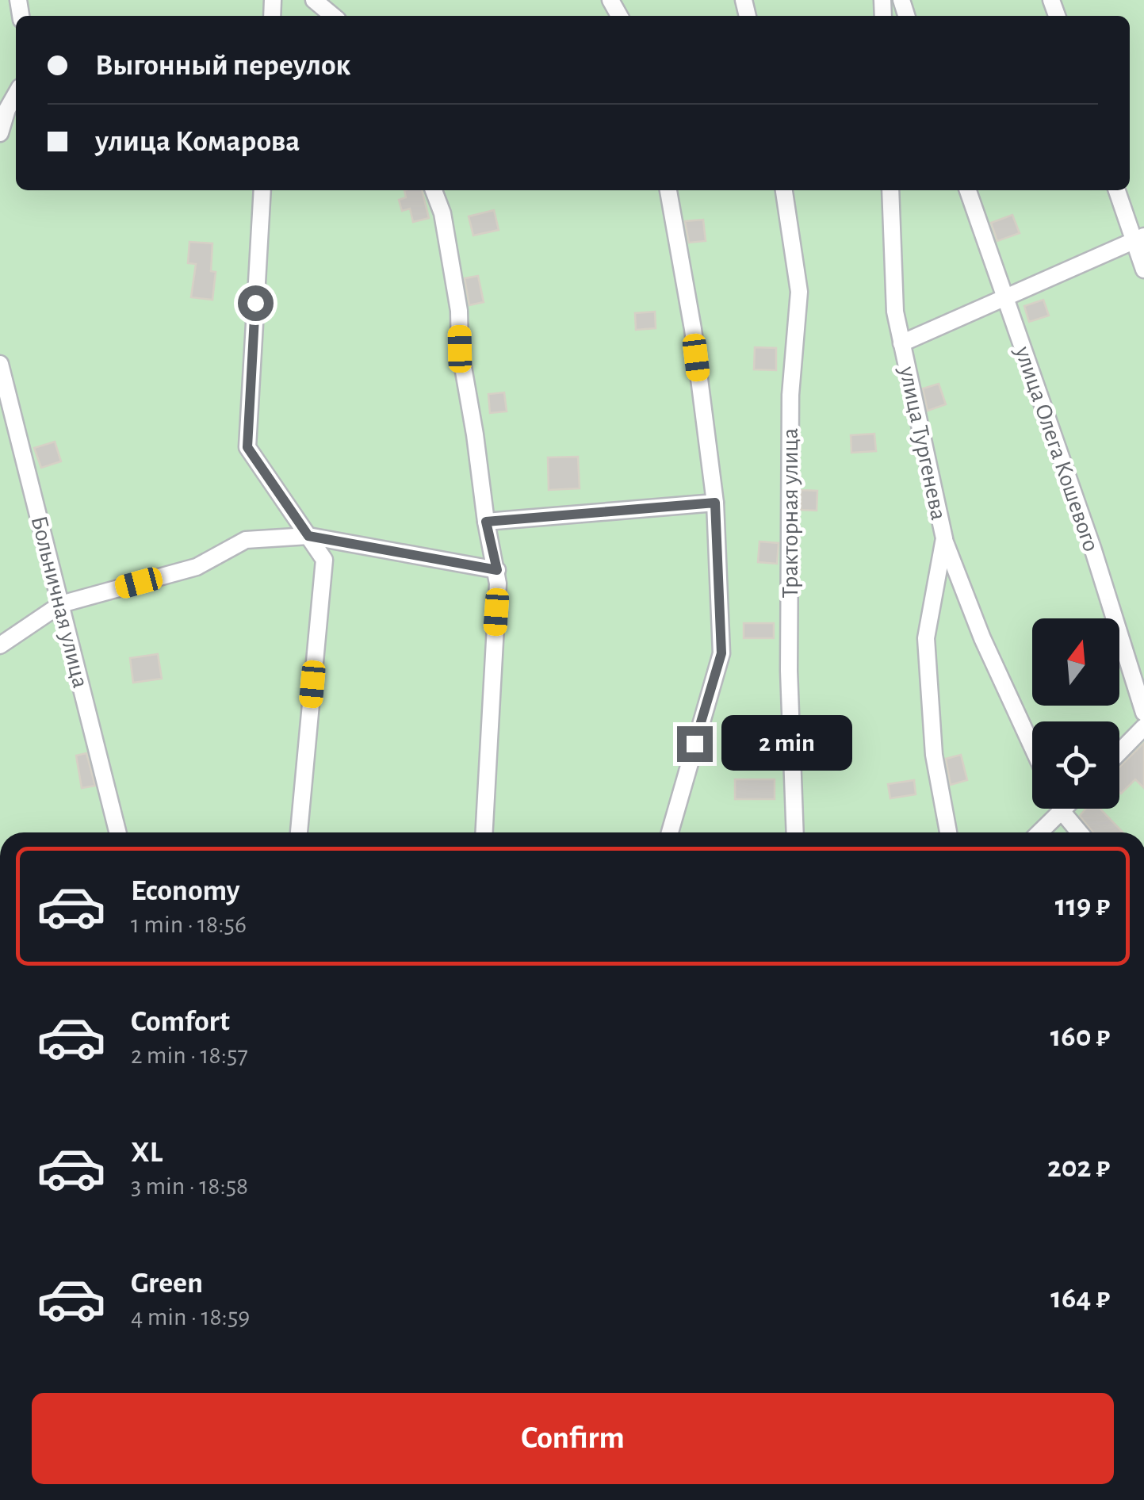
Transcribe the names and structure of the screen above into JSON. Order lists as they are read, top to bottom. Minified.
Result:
{"streets":{"street":["улица Тургенева","улица Олега Кошевого","Тракторная улица","Больничная улица"]},"north":"top","page":{"banner":["Выгонный переулок","улица Комарова"],"bubble":"2 min","list":[{"name":"Economy","note":"1 min · 18:56","value":"119 ₽"},{"name":"Comfort","note":"2 min · 18:57","value":"160 ₽"},{"name":"XL","note":"3 min · 18:58","value":"202 ₽"},{"name":"Green","note":"4 min · 18:59","value":"164 ₽"}],"buttons":"Confirm"}}
